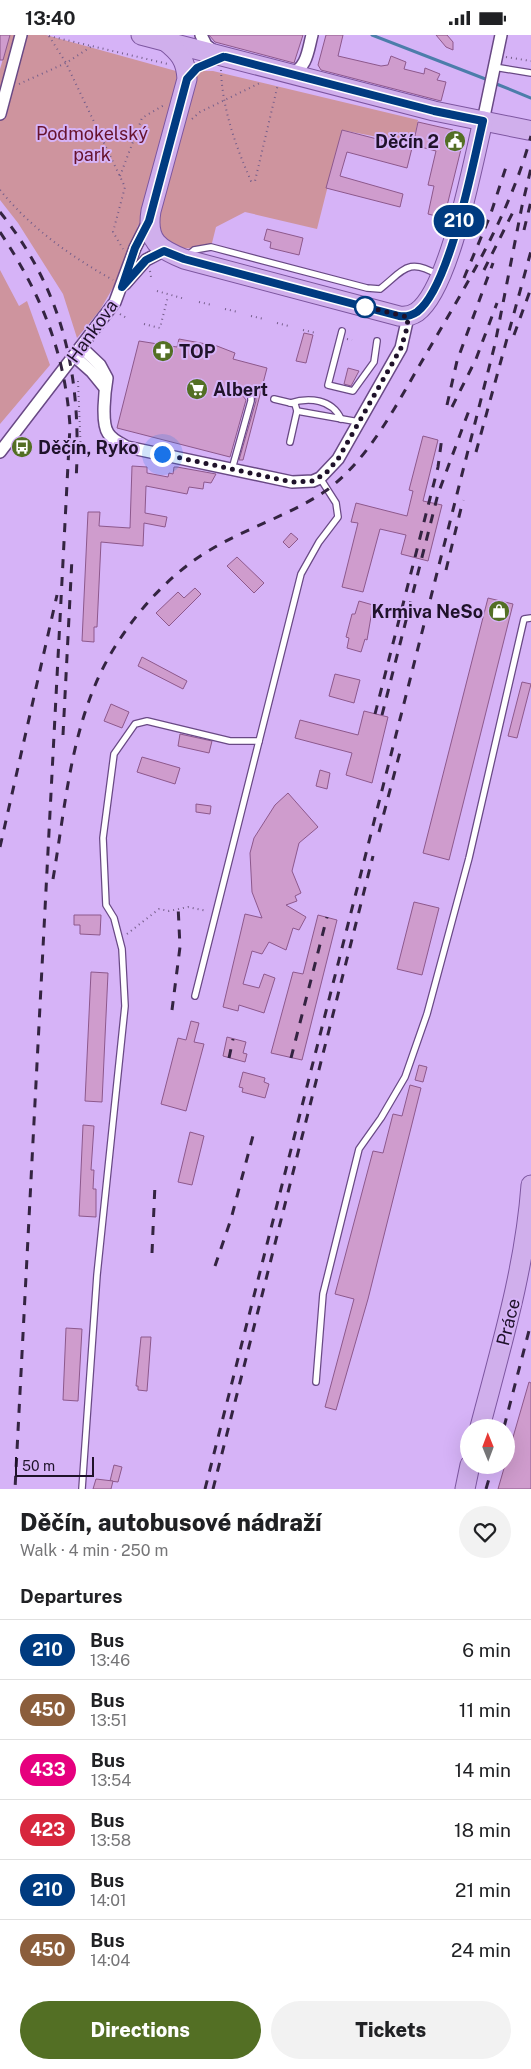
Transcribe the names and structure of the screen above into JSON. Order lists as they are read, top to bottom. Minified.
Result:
{"streets":{"main road":["Hankova","Práce"]},"parks":["Podmokelský park"],"places":{"public building":["Děčín 2"],"pharmacy":["TOP"],"supermarket":["Albert"],"bus stop":["Děčín, Ryko"],"shop":["Krmiva NeSo"]},"lines":["bus line 210"],"scale_bar":"50 m","north":"top","page":{"status":"13:40","on_map":"210","scale":"50 m","heading":[["Děčín, autobusové nádraží","Walk · 4 min · 250 m"],"Departures"],"list":[{"mark":"210","name":"Bus","note":"13:46","value":"6 min"},{"mark":"450","name":"Bus","note":"13:51","value":"11 min"},{"mark":"433","name":"Bus","note":"13:54","value":"14 min"},{"mark":"423","name":"Bus","note":"13:58","value":"18 min"},{"mark":"210","name":"Bus","note":"14:01","value":"21 min"},{"mark":"450","name":"Bus","note":"14:04","value":"24 min"}],"buttons":["Directions","Tickets"]}}
